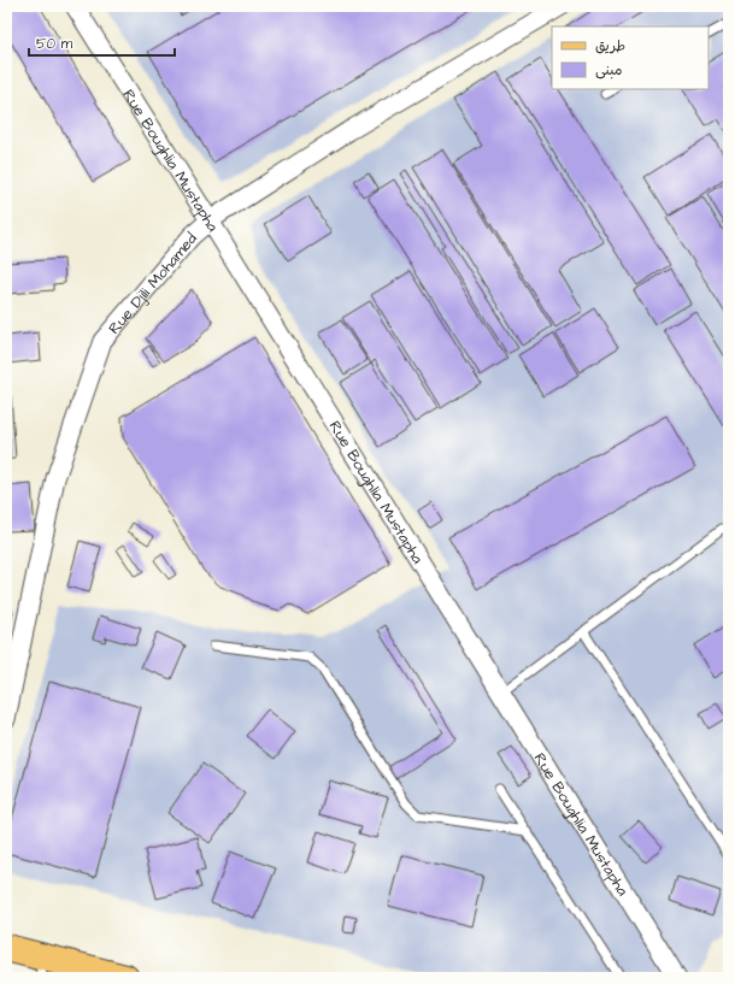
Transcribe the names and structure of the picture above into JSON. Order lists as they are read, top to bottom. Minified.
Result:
{"streets":{"street":["Rue Boughlia Mustapha","Rue Djili Mohamed"]},"crossings":[["Rue Boughlia Mustapha","Rue Djili Mohamed"]],"legend":["طريق","مبنى"],"scale_bar":"50 m"}
